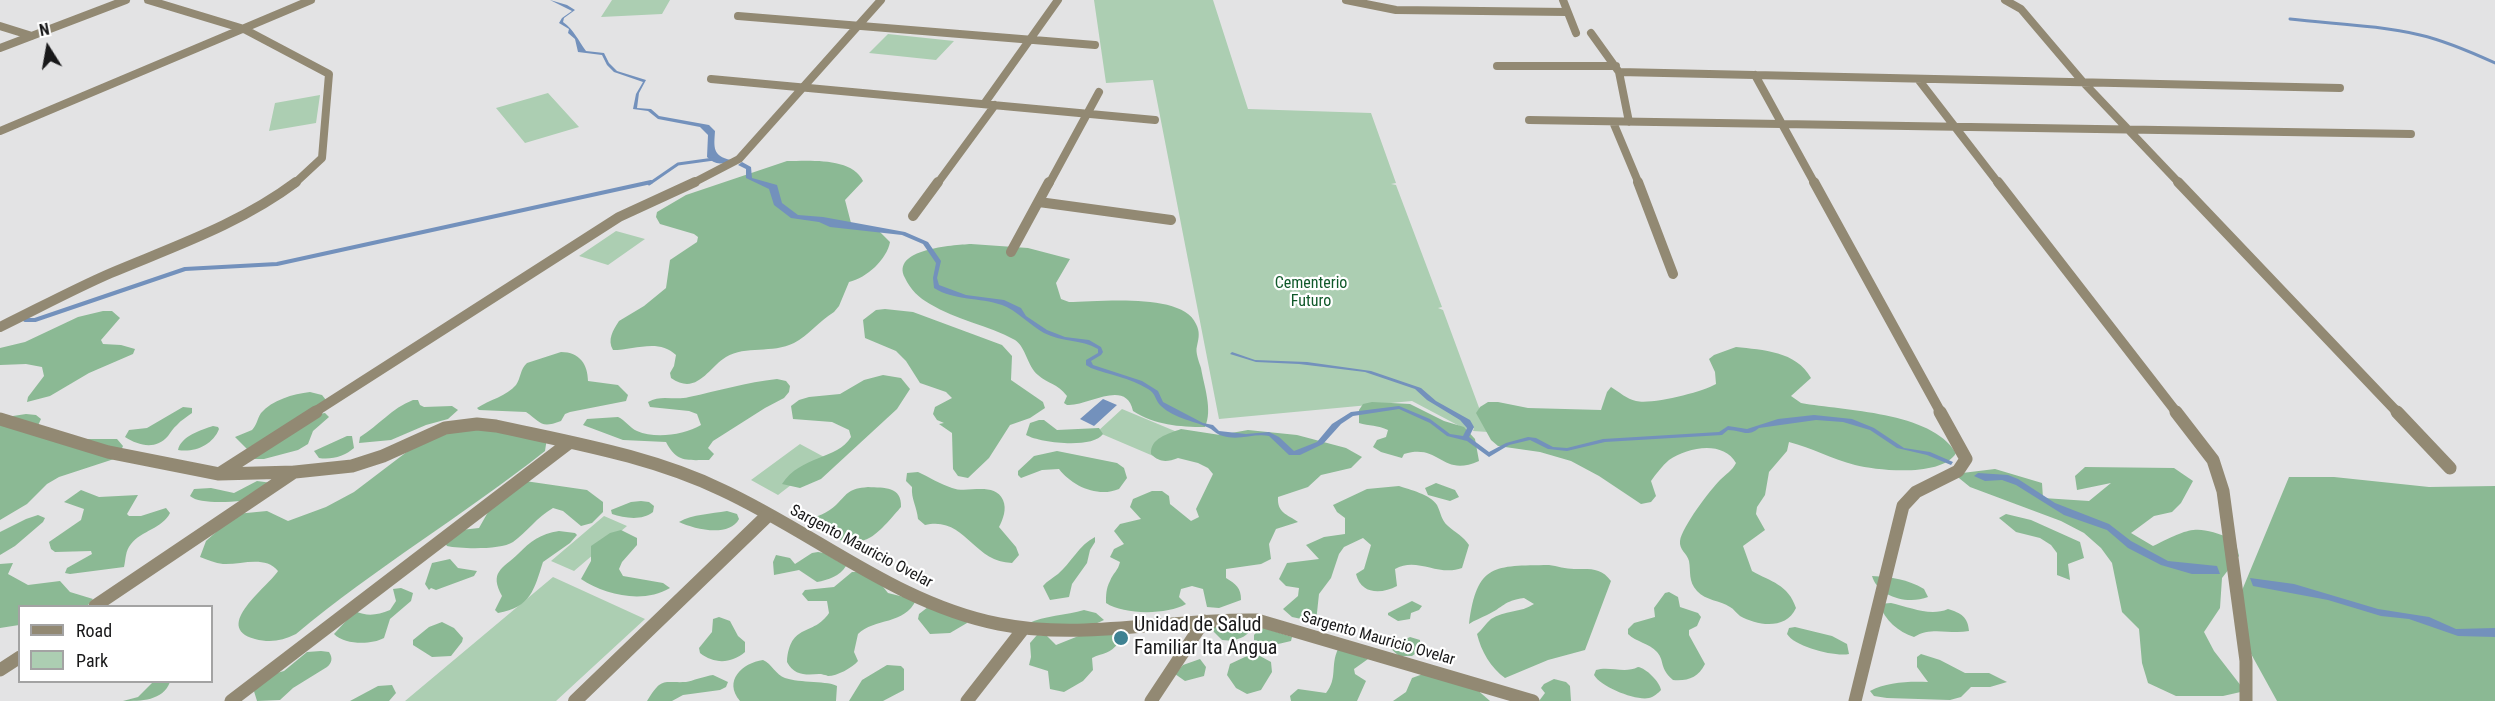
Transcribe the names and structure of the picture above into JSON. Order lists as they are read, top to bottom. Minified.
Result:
{"streets":{"street":["Sargento Mauricio Ovelar"]},"parks":["Cementerio Futuro"],"places":["Unidad de Salud Familiar Ita Angua"],"legend":["Road","Park"],"north":"top"}
